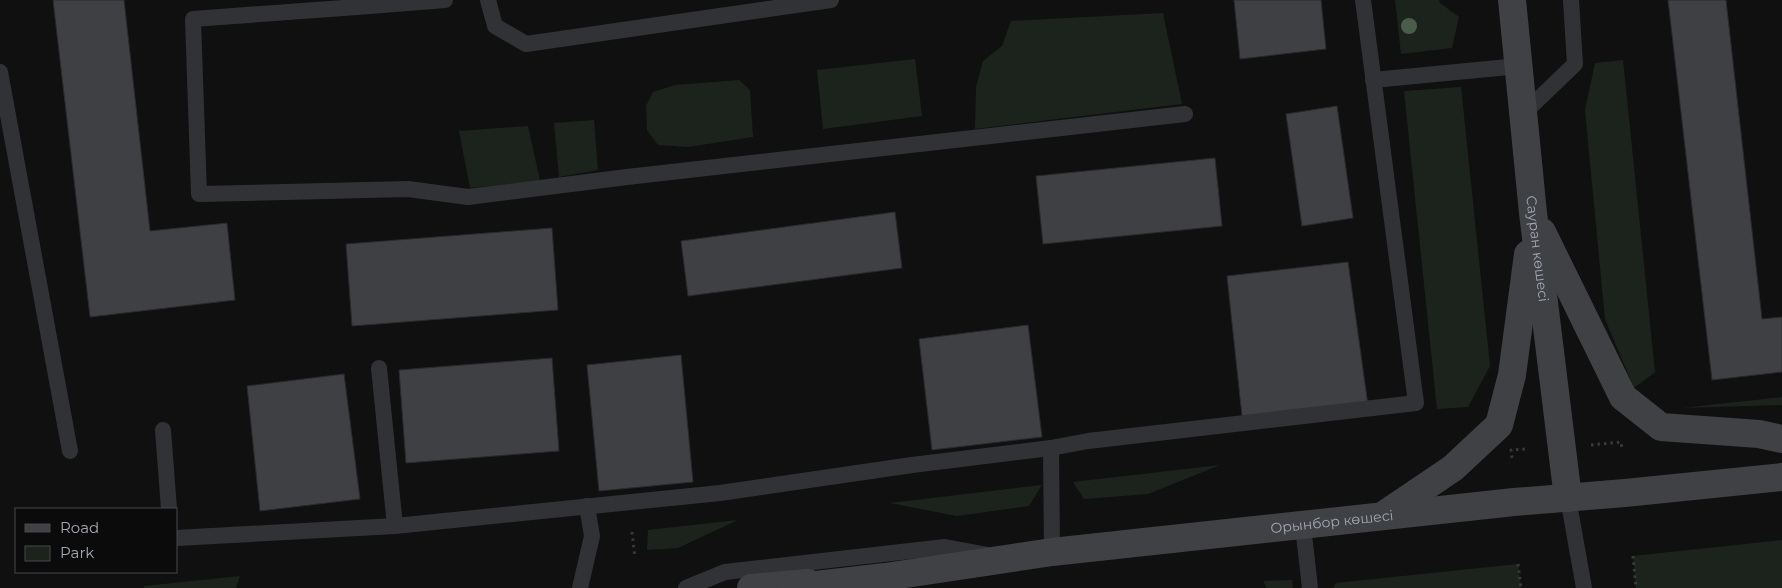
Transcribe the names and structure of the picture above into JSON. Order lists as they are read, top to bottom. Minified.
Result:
{"streets":{"street":["Сауран көшесі","Орынбор көшесі"]},"crossings":[["Сауран көшесі","Орынбор көшесі"]],"legend":["Road","Park"]}
